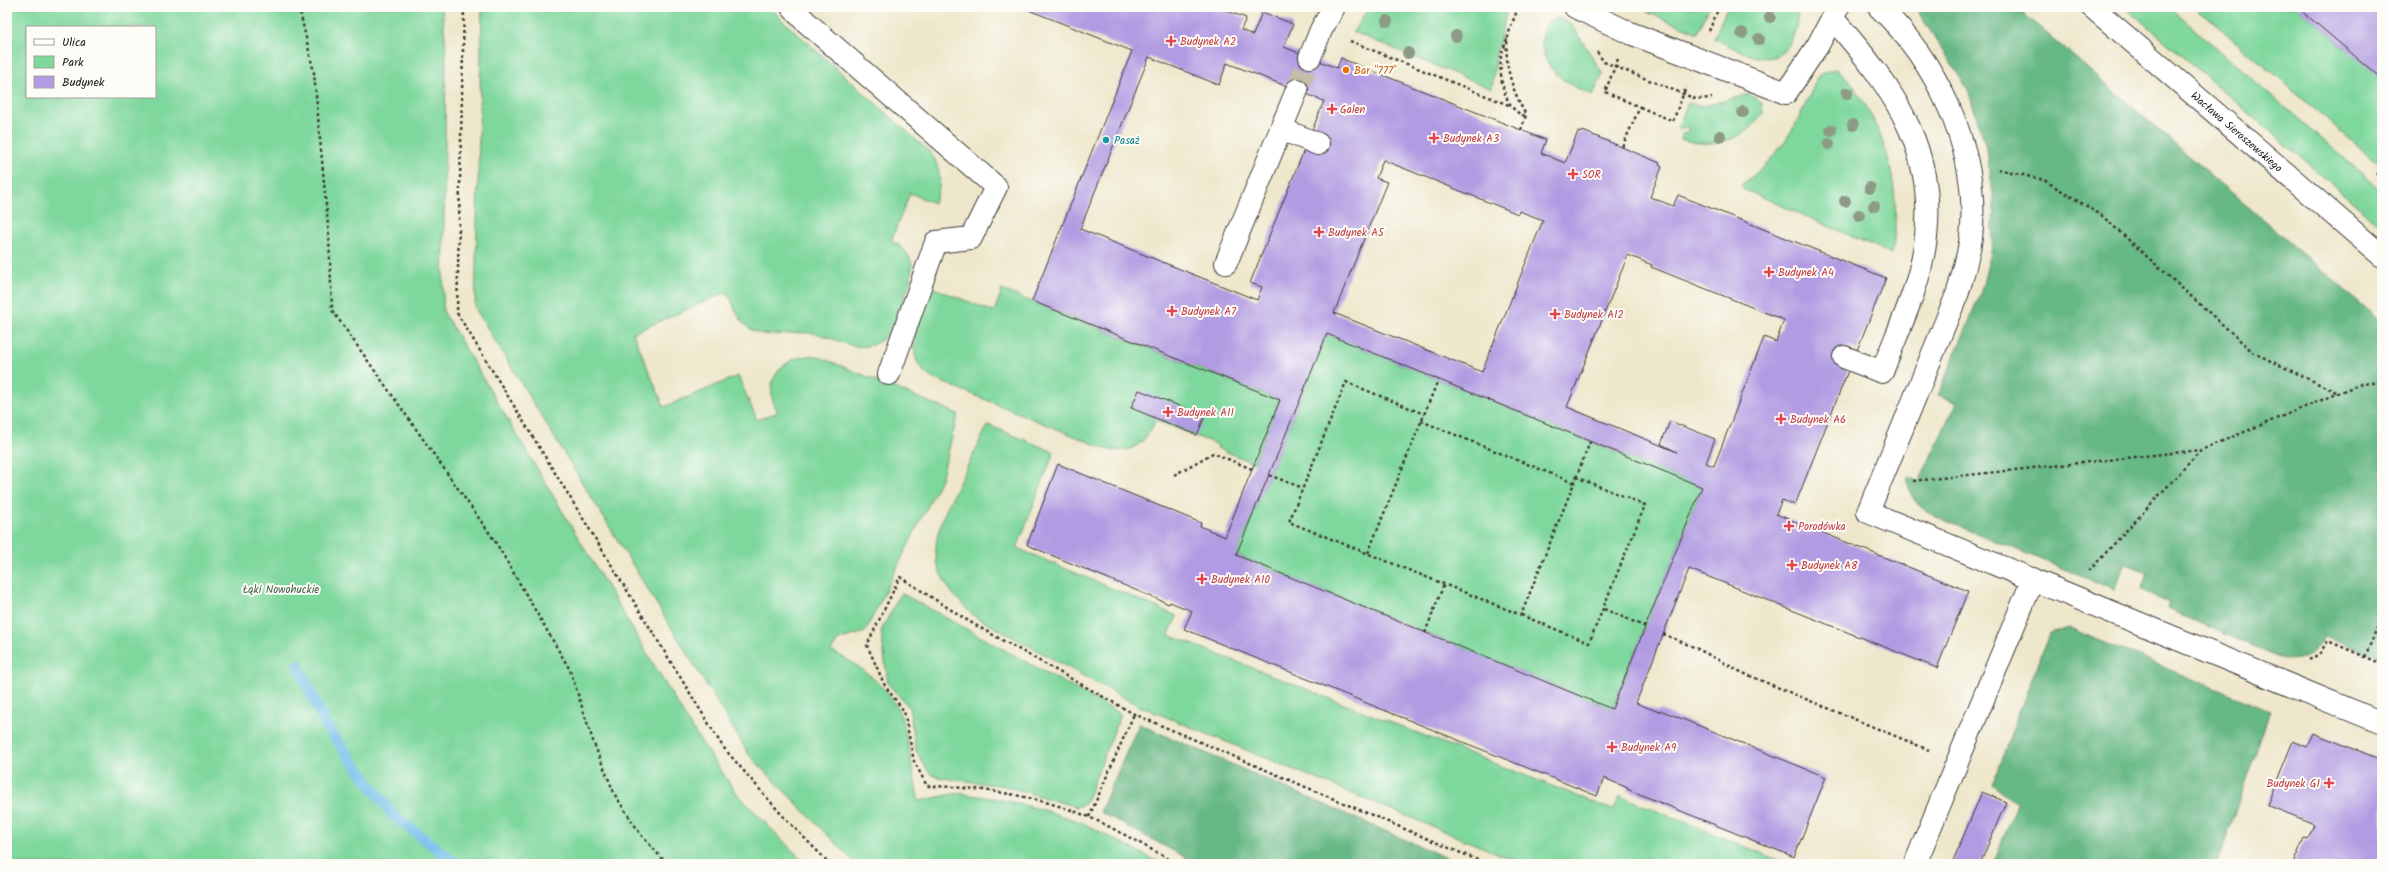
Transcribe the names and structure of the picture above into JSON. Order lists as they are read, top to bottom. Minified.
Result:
{"streets":{"street":["Wacława Sieroszewskiego"]},"parks":["Łąki Nowohuckie"],"places":{"health":["Budynek A2","Galen","Budynek A3","SOR","Budynek A5","Budynek A4","Budynek A7","Budynek A12","Budynek A11","Budynek A6","Porodówka","Budynek A8","Budynek A10","Budynek A9","Budynek G1"],"other":["Bar \"777\"","Pasaż"]},"legend":["Ulica","Park","Budynek"]}
